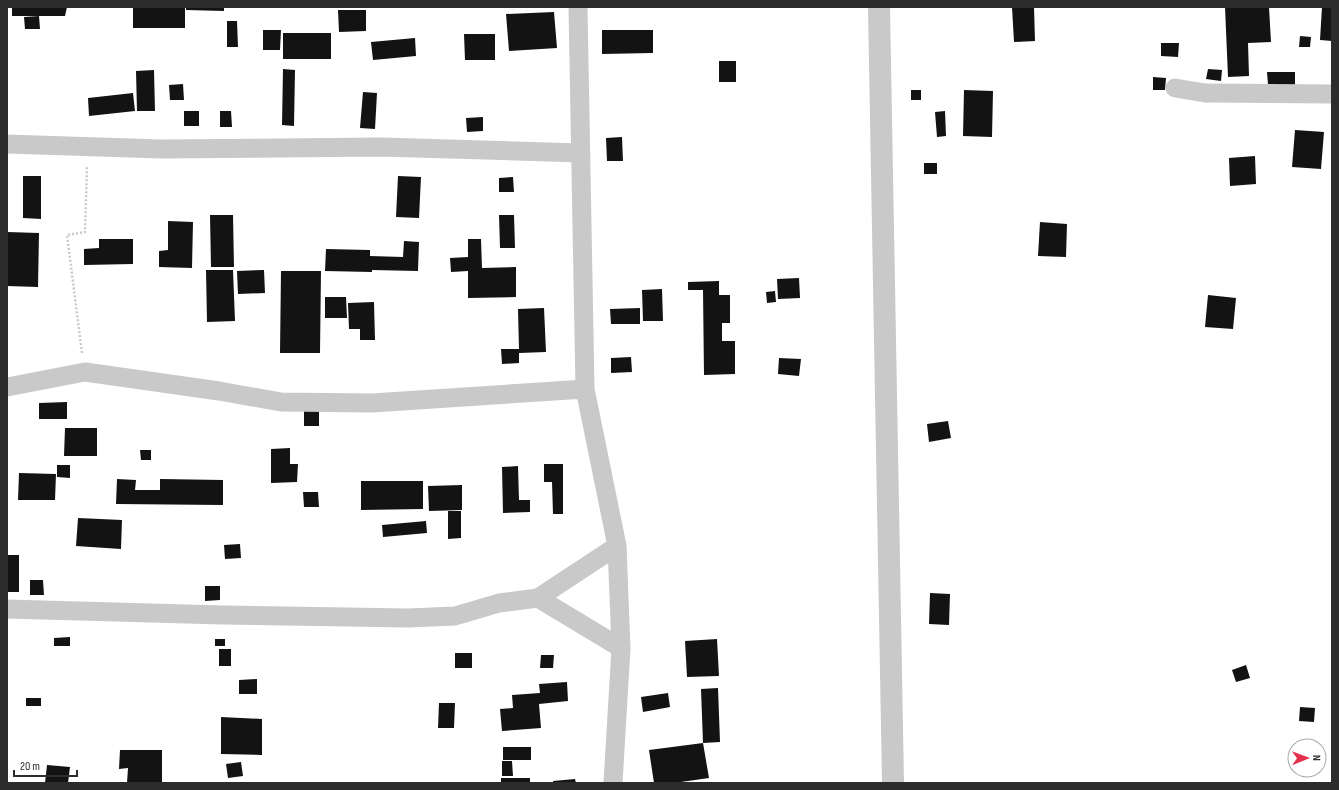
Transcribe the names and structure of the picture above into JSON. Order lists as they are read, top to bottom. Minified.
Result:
{"scale_bar":"20 m","north":"right"}
